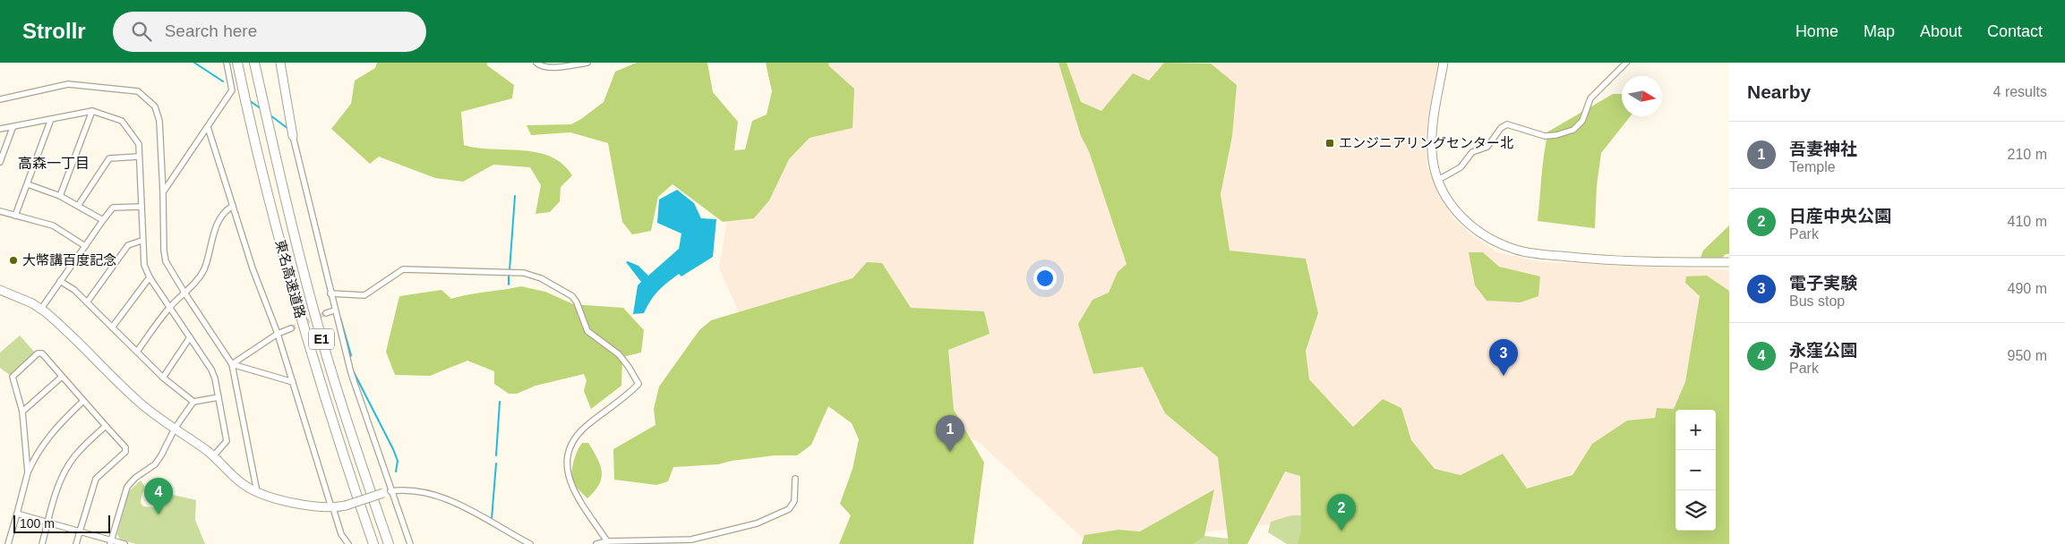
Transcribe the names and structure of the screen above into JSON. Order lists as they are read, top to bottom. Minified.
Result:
{"streets":{"highway":["東名高速道路","E1"]},"districts":["高森一丁目"],"places":{"transit":["エンジニアリングセンター北"],"other":["大幣講百度記念"]},"scale_bar":"100 m","north":"right","page":{"header":"Strollr","search":"Search here","nav":["Home","Map","About","Contact"],"heading":["Nearby","4 results"],"list":[{"mark":"1","name":"吾妻神社","note":"Temple","value":"210 m"},{"mark":"2","name":"日産中央公園","note":"Park","value":"410 m"},{"mark":"3","name":"電子実験","note":"Bus stop","value":"490 m"},{"mark":"4","name":"永窪公園","note":"Park","value":"950 m"}],"pins":["3","1","4","2"],"map_buttons":["+","−"],"scale":"100 m"}}
